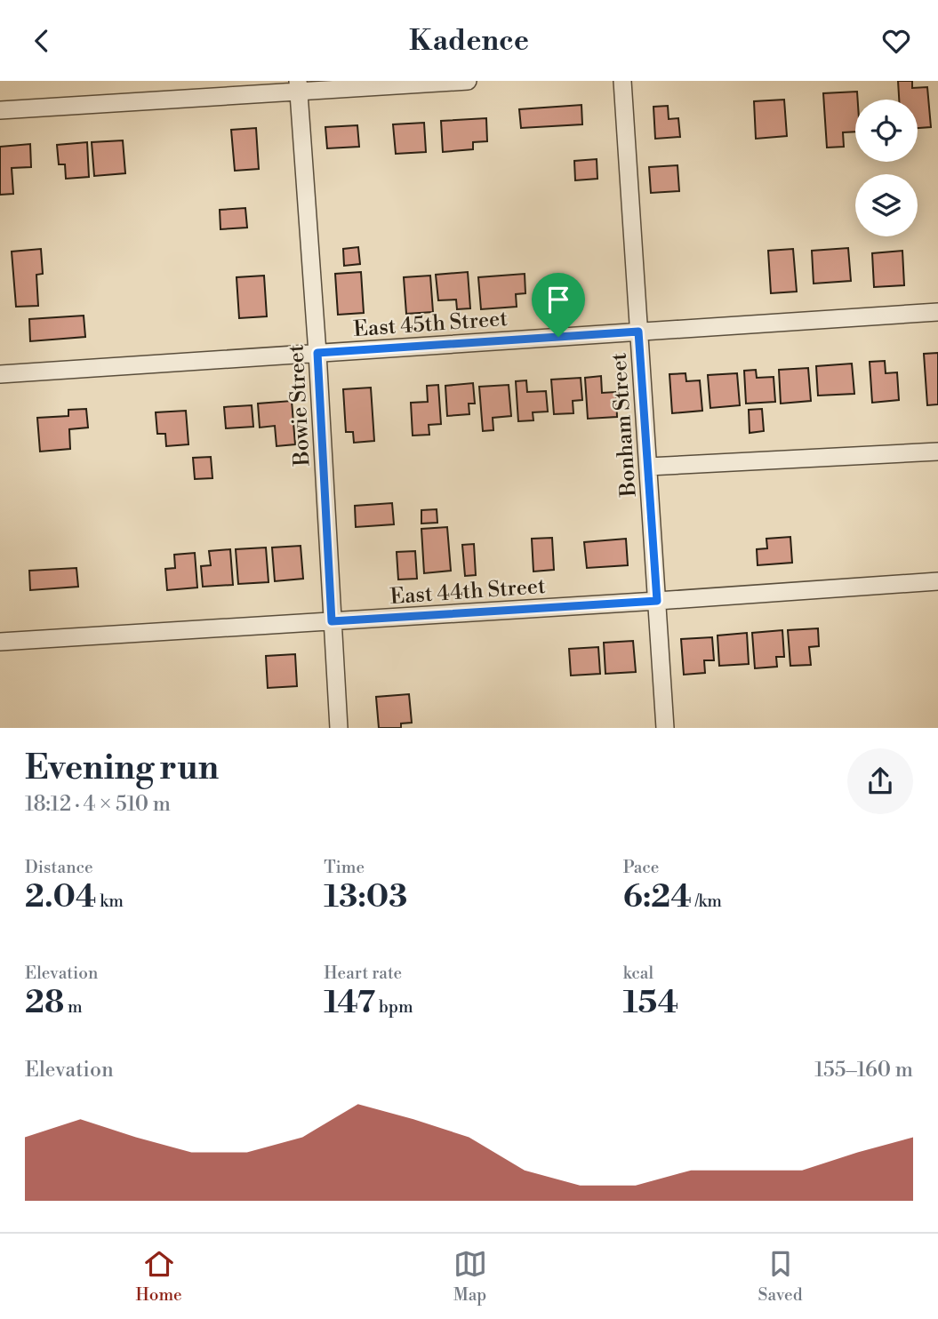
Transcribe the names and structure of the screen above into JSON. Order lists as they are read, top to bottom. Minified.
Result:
{"streets":{"street":["East 45th Street","Bowie Street","Bonham Street","East 44th Street"]},"crossings":[["East 45th Street","Bowie Street"],["East 45th Street","Bonham Street"],["Bowie Street","East 44th Street"],["Bonham Street","East 44th Street"]],"page":{"header":"Kadence","heading":["Evening run","18:12 · 4 × 510 m"],"stats":[["Distance","2.04 km"],["Time","13:03"],["Pace","6:24 /km"],["Elevation","28 m"],["Heart rate","147 bpm"],["kcal","154"]],"chart":["Elevation","155–160 m"],"tabs":["Home","Map","Saved"]}}
